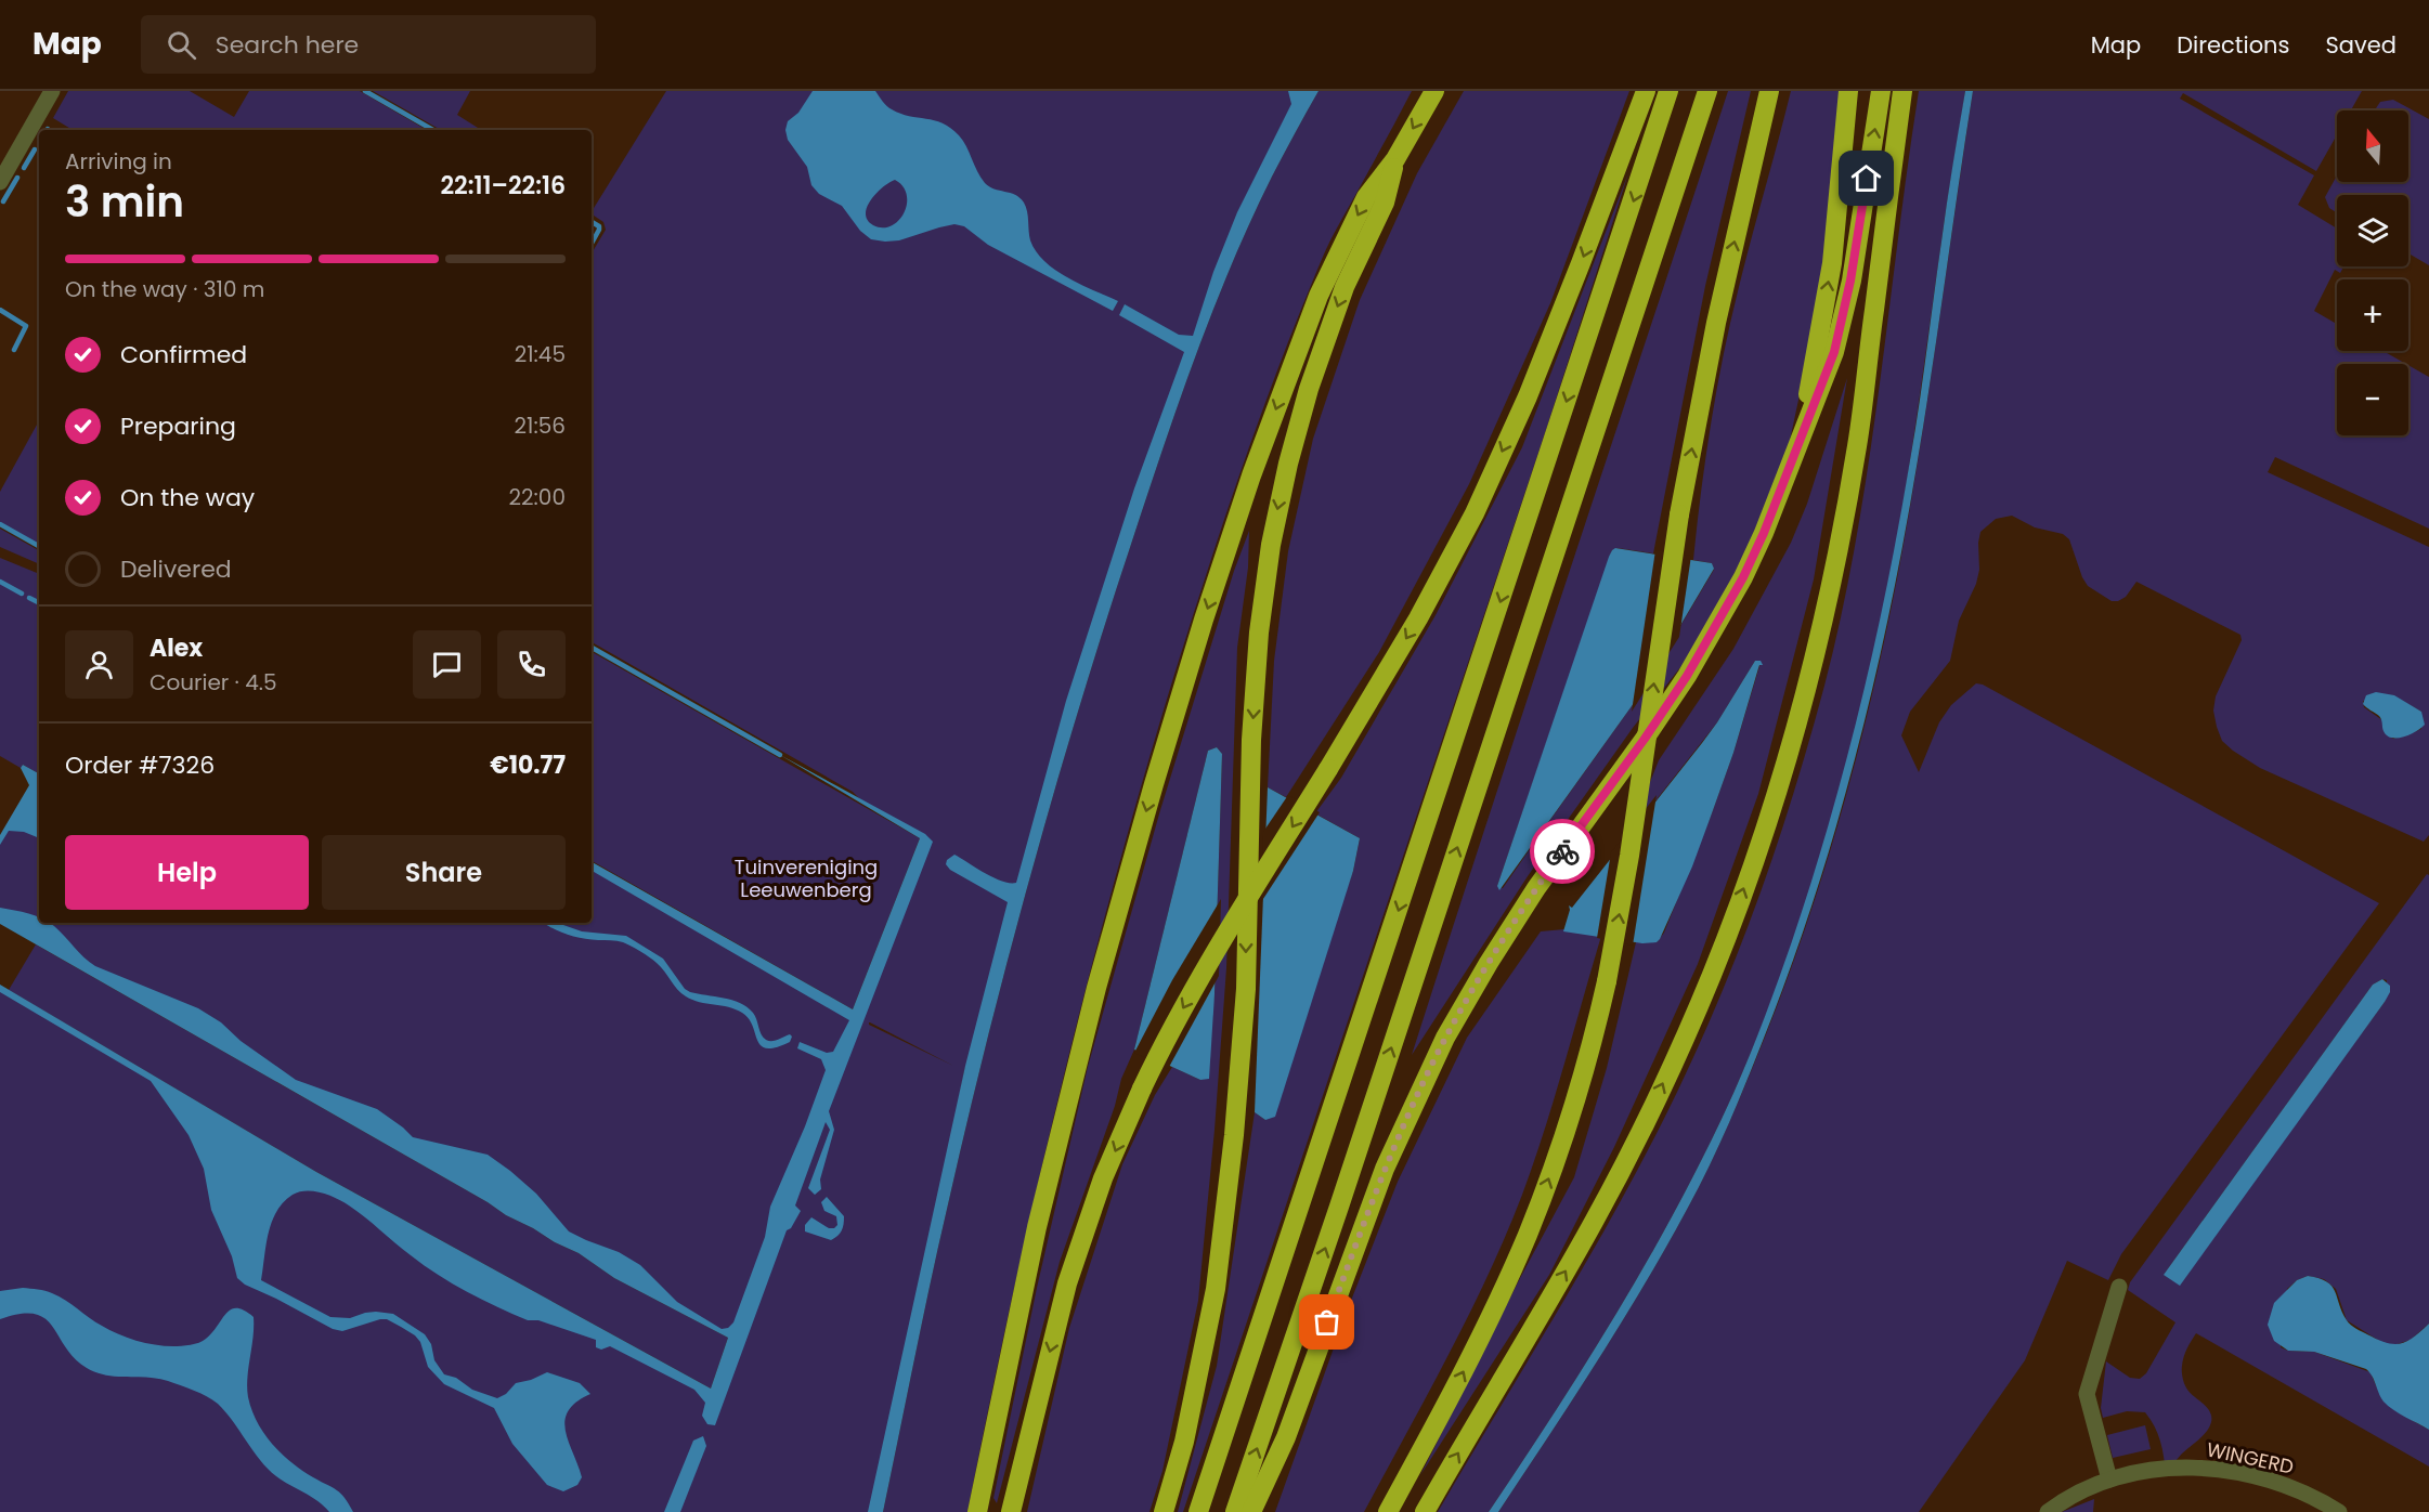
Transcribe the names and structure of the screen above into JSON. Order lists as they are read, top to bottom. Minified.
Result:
{"streets":{"street":["WINGERD"]},"parks":["Tuinvereniging Leeuwenberg"],"north":"top","page":{"header":"Map","search":"Search here","nav":["Map","Directions","Saved"],"map_buttons":["+","−"],"heading":["3 min","Arriving in","22:11–22:16"],"panel":["Alex","Courier · 4.5","Order #7326","€10.77"],"bar":"On the way · 310 m","list":[["Confirmed","21:45"],["Preparing","21:56"],["On the way","22:00"],"Delivered"],"buttons":["Help","Share"]}}
